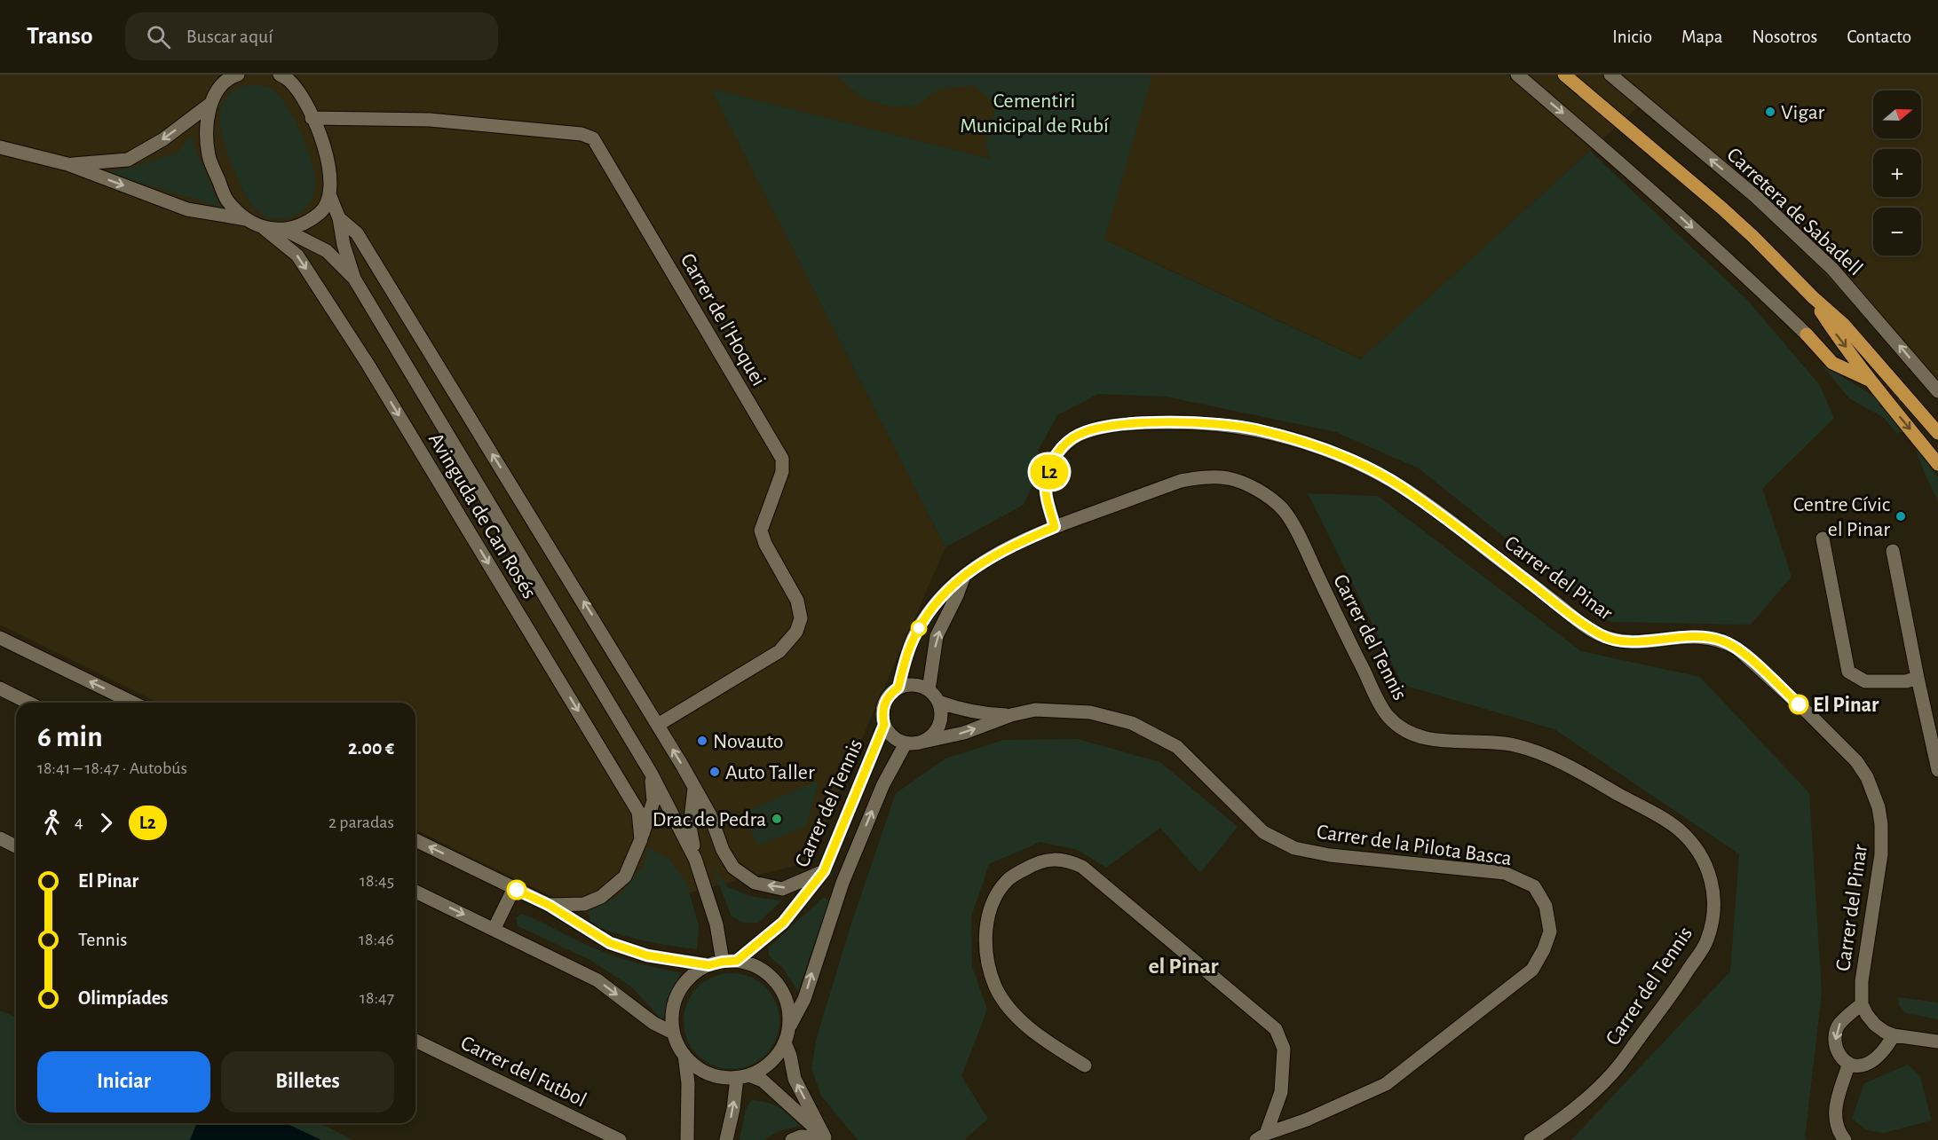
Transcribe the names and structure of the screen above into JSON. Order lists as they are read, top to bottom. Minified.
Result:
{"streets":{"street":["Carretera de Sabadell","Carrer de l'Hoquei","Avinguda de Can Rosés","Carrer del Pinar","Carrer del Tennis","Carrer de la Pilota Basca","Carrer del Futbol"]},"crossings":[["Carrer de l'Hoquei","Avinguda de Can Rosés"],["Avinguda de Can Rosés","Carrer del Tennis"],["Carrer del Pinar","Carrer del Tennis"],["Carrer del Tennis","Carrer de la Pilota Basca"]],"districts":["el Pinar"],"parks":["Cementiri Municipal de Rubí"],"places":["Vigar","Centre Cívic el Pinar","El Pinar","Novauto","Auto Taller","Drac de Pedra"],"lines":["bus line L2"],"north":"right","page":{"header":"Transo","search":"Buscar aquí","nav":["Inicio","Mapa","Nosotros","Contacto"],"on_map":"L2","map_buttons":["+","−"],"heading":["6 min","18:41 – 18:47 · Autobús","2.00 €"],"legs":["4","L2","2 paradas"],"list":[{"name":"El Pinar","value":"18:45"},{"name":"Tennis","value":"18:46"},{"name":"Olimpíades","value":"18:47"}],"buttons":["Iniciar","Billetes"]}}
